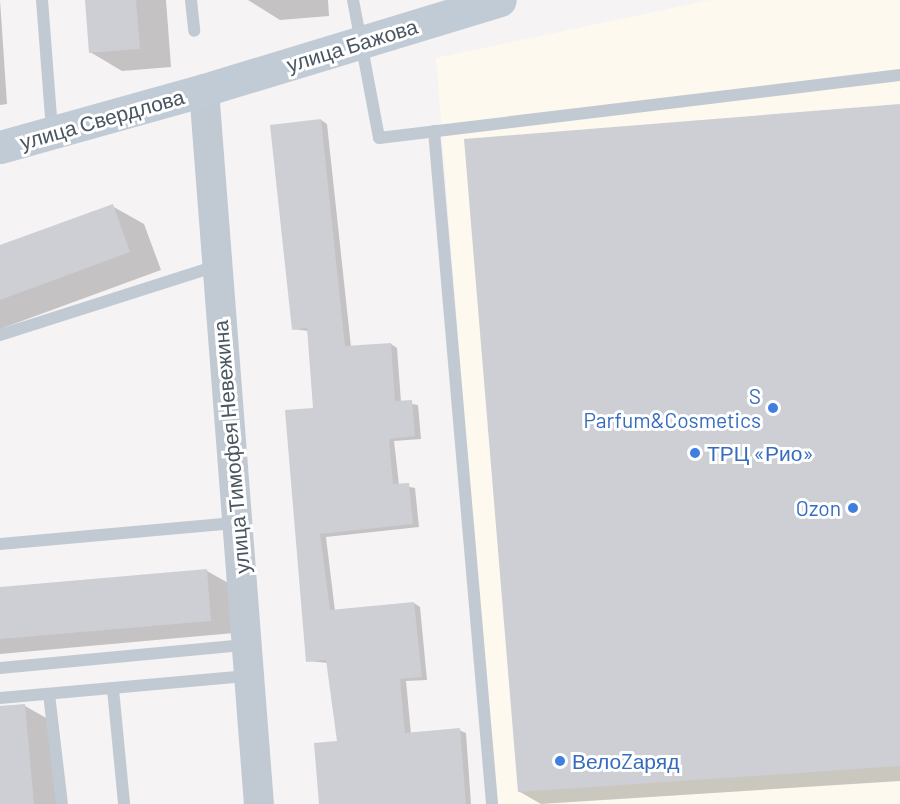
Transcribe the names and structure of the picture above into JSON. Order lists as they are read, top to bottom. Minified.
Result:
{"streets":{"main road":["улица Бажова","улица Свердлова"],"street":["улица Тимофея Невежина"]},"crossings":[["улица Бажова","улица Свердлова"],["улица Бажова","улица Тимофея Невежина"],["улица Свердлова","улица Тимофея Невежина"]],"places":["S Parfum&Cosmetics","ТРЦ «Рио»","Ozon","ВелоZаряд"]}
